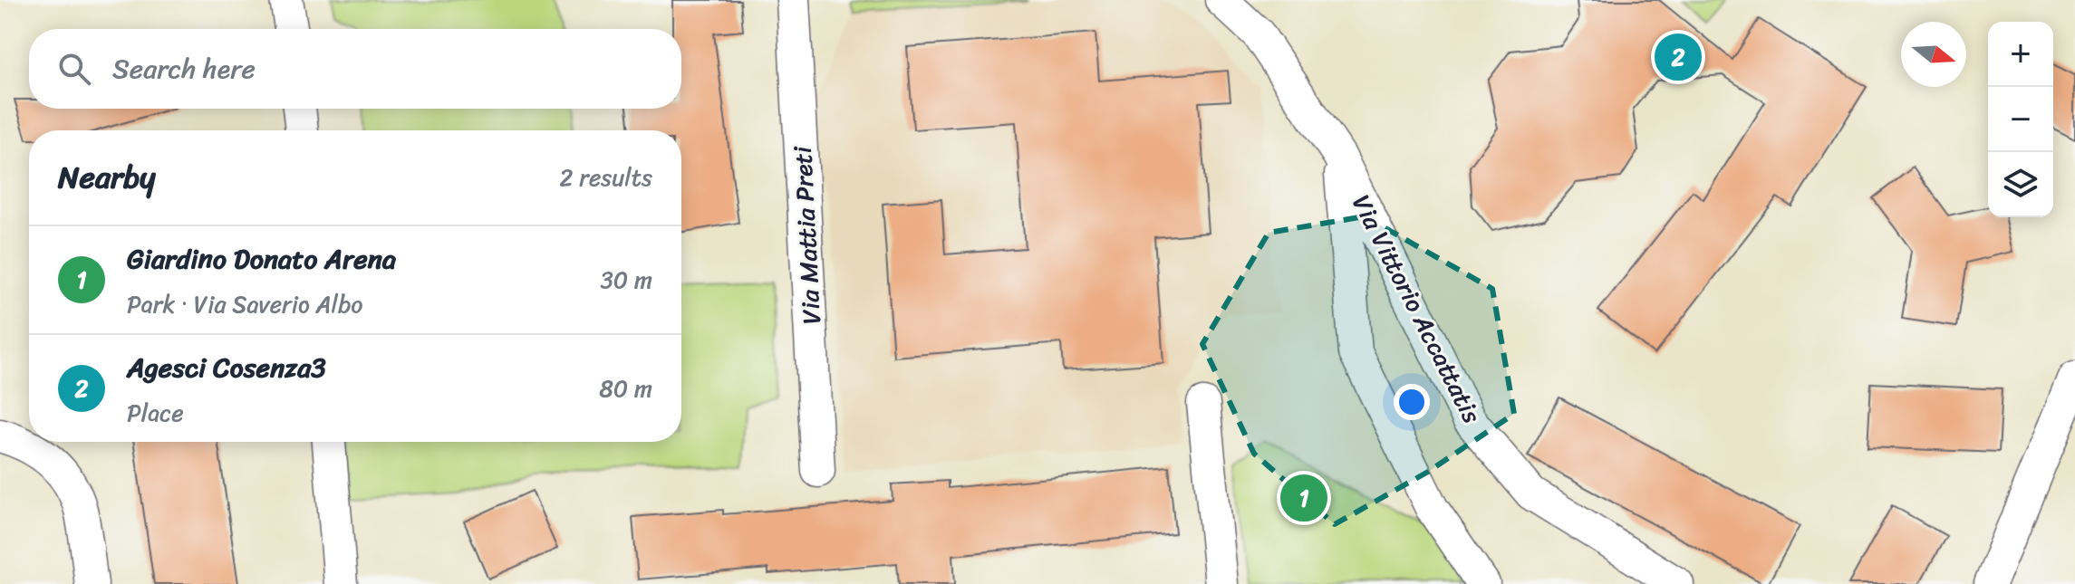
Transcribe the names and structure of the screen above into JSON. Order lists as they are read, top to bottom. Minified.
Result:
{"streets":{"street":["Via Mattia Preti","Via Vittorio Accattatis"]},"north":"right","page":{"map_buttons":["+","−"],"search":"Search here","pins":["2","1"],"heading":["Nearby","2 results"],"list":[{"mark":"1","name":"Giardino Donato Arena","note":"Park · Via Saverio Albo","value":"30 m"},{"mark":"2","name":"Agesci Cosenza3","note":"Place","value":"80 m"}]}}
